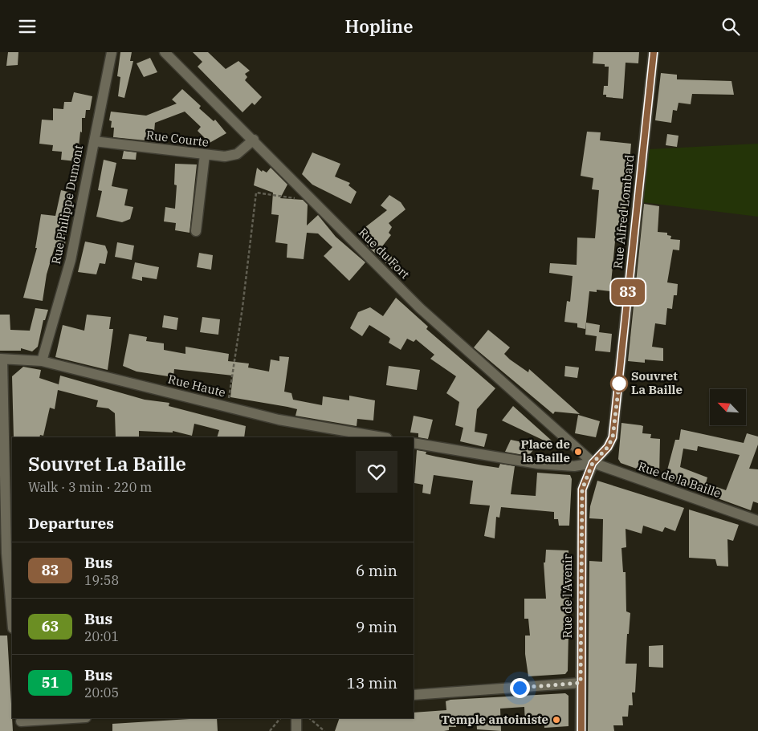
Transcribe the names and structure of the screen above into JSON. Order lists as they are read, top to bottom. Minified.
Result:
{"streets":{"street":["Rue Courte","Rue Philippe Dumont","Rue Alfred Lombard","Rue du Fort","Rue Haute","Rue de la Baille","Rue de l'Avenir"]},"crossings":[["Rue Courte","Rue Philippe Dumont"],["Rue Courte","Rue du Fort"],["Rue Philippe Dumont","Rue Haute"],["Rue Alfred Lombard","Rue du Fort"],["Rue Alfred Lombard","Rue de la Baille"],["Rue Alfred Lombard","Rue de l'Avenir"],["Rue du Fort","Rue de la Baille"],["Rue du Fort","Rue de l'Avenir"],["Rue de la Baille","Rue de l'Avenir"]],"places":["Souvret La Baille","Place de la Baille","Temple antoiniste"],"lines":["bus line 83"],"north":"top left","page":{"header":"Hopline","on_map":"83","heading":[["Souvret La Baille","Walk · 3 min · 220 m"],"Departures"],"list":[{"mark":"83","name":"Bus","note":"19:58","value":"6 min"},{"mark":"63","name":"Bus","note":"20:01","value":"9 min"},{"mark":"51","name":"Bus","note":"20:05","value":"13 min"}]}}
